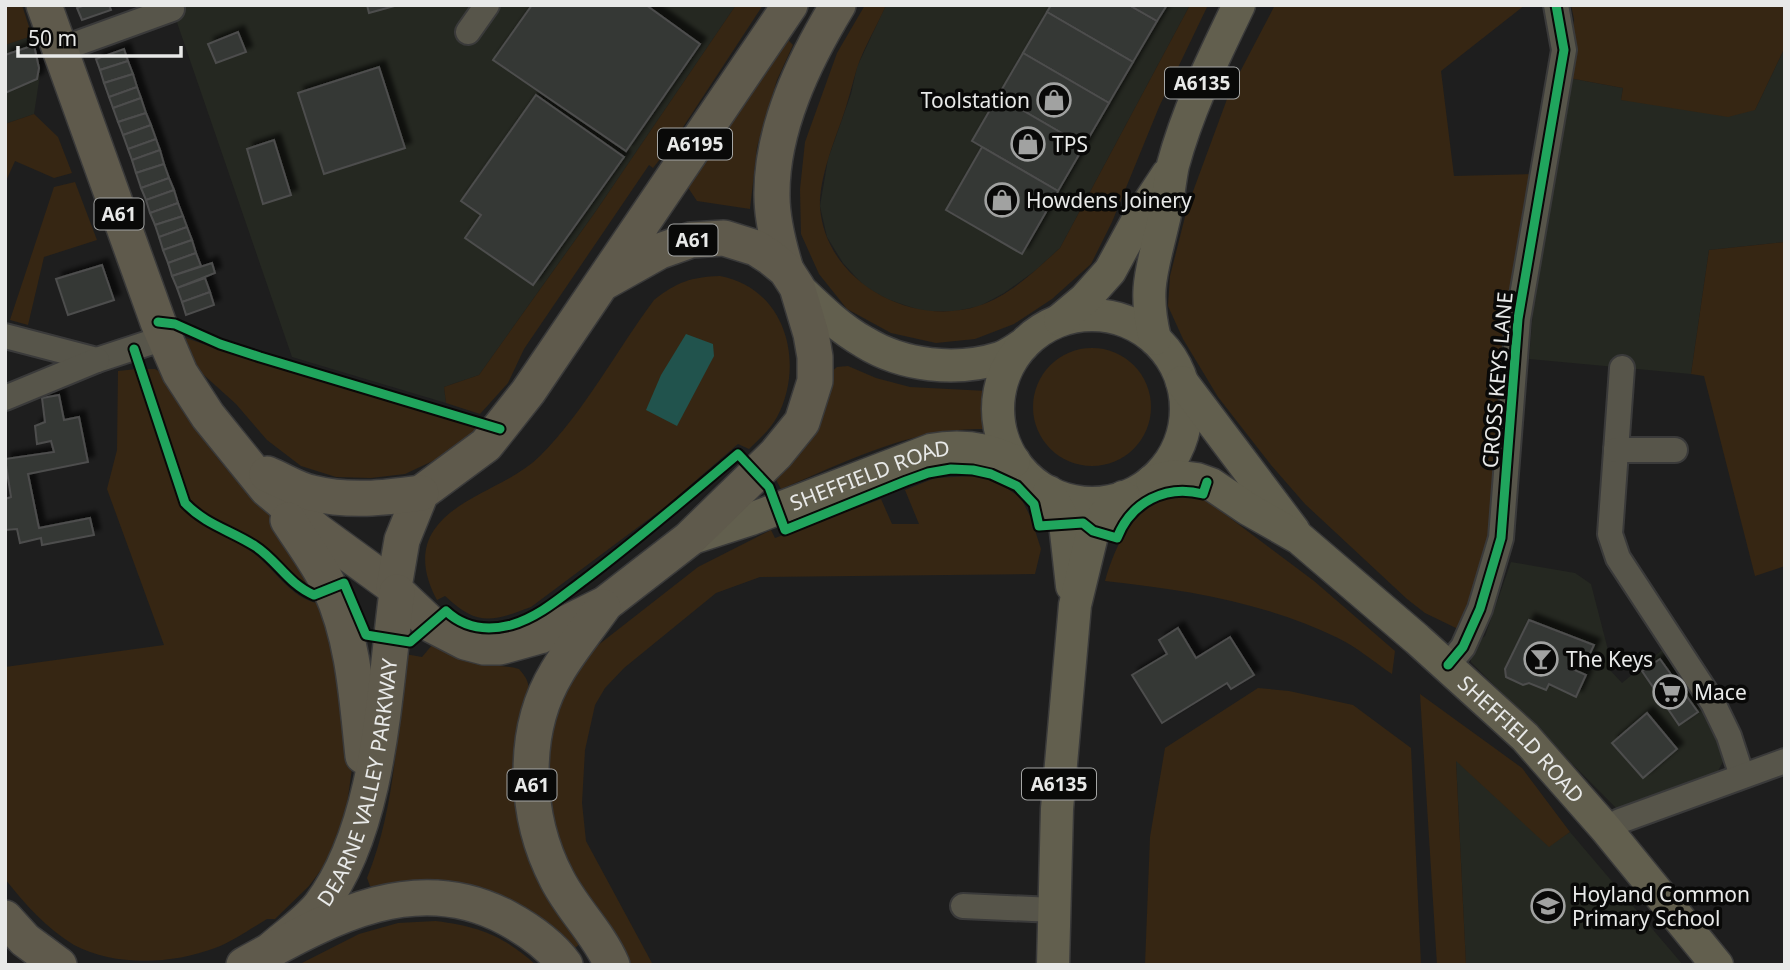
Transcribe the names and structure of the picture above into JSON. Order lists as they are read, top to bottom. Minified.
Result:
{"streets":{"highway":["A6195","A61","DEARNE VALLEY PARKWAY"],"main road":["A6135","SHEFFIELD ROAD"],"street":["CROSS KEYS LANE"]},"crossings":[["A6135","SHEFFIELD ROAD"],["A6195","A61"],["A61","SHEFFIELD ROAD"],["A61","DEARNE VALLEY PARKWAY"],["CROSS KEYS LANE","SHEFFIELD ROAD"]],"places":{"shop":["Toolstation","TPS","Howdens Joinery"],"bar":["The Keys"],"supermarket":["Mace"],"school or university":["Hoyland Common Primary School"]},"scale_bar":"50 m"}
